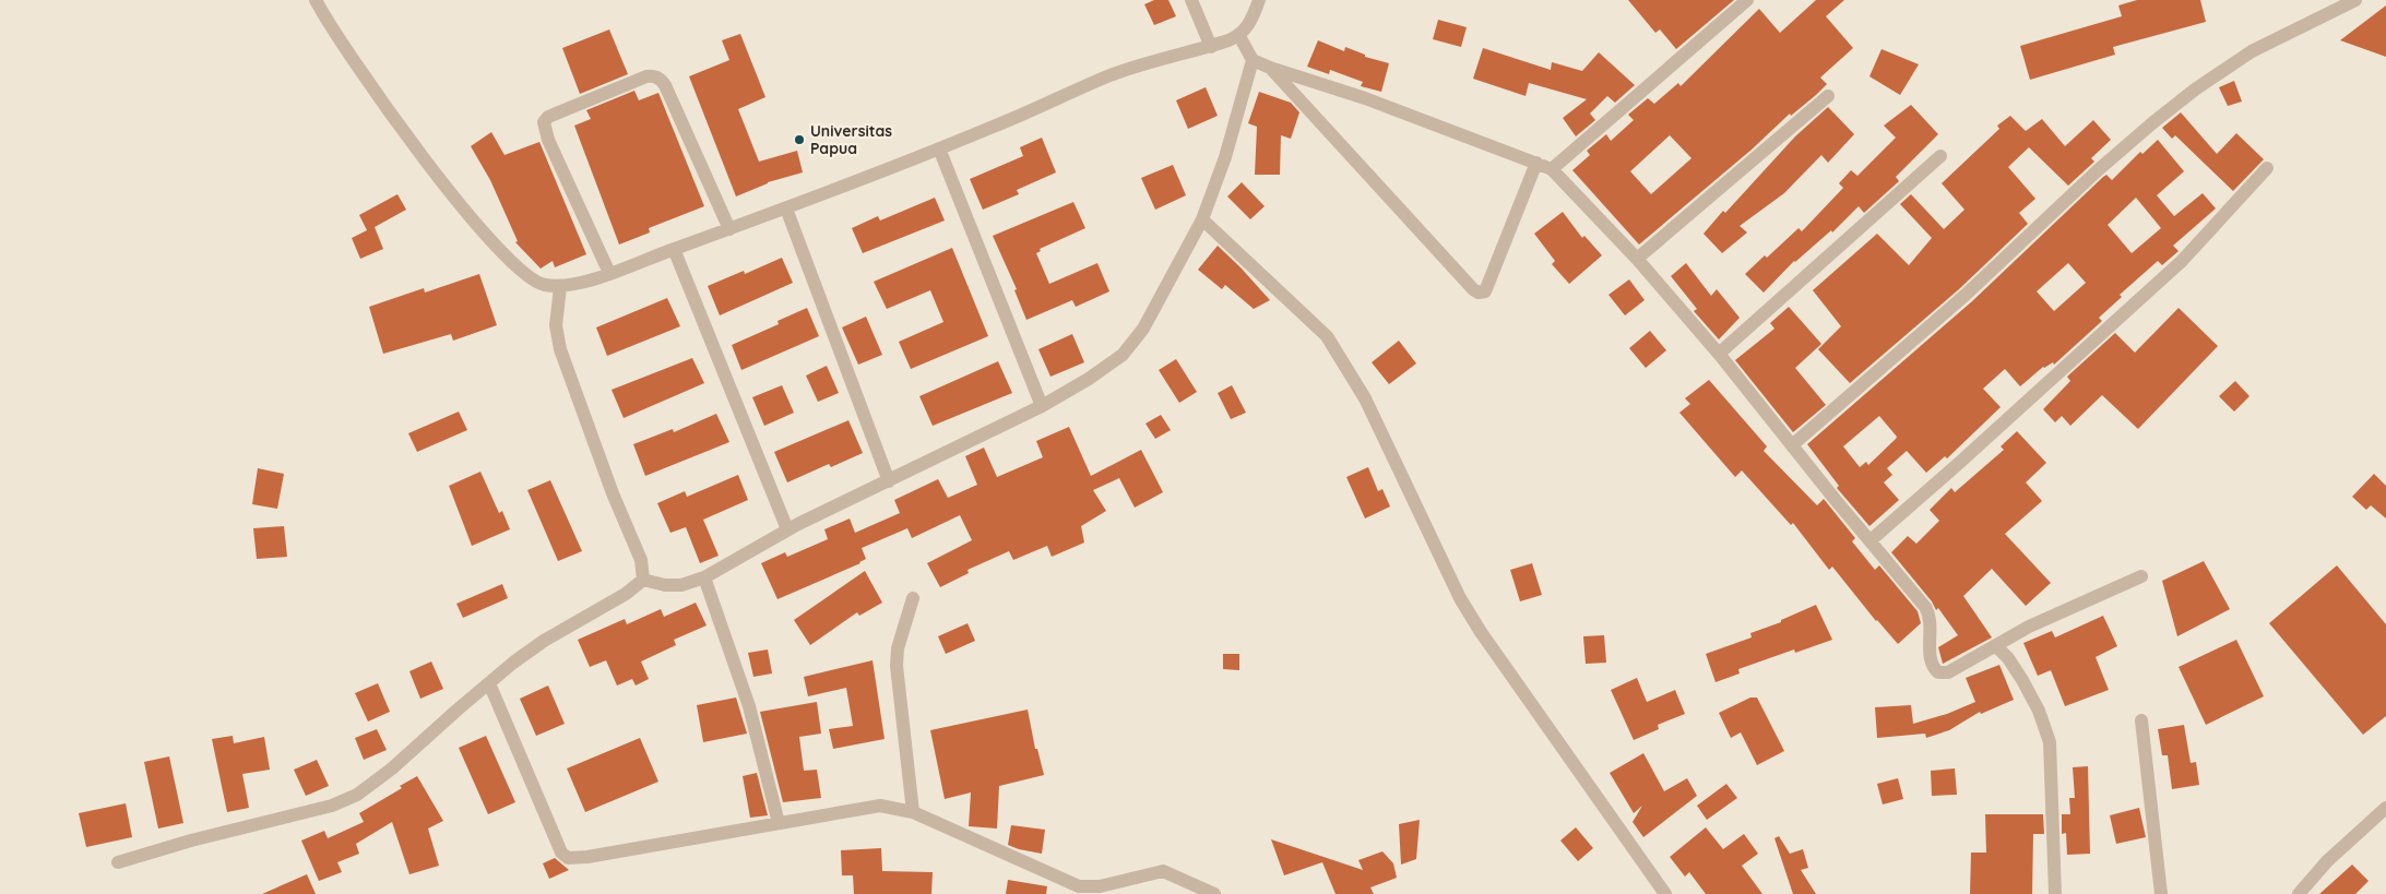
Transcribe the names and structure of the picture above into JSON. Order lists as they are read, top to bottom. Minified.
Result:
{"places":["Universitas Papua"]}
